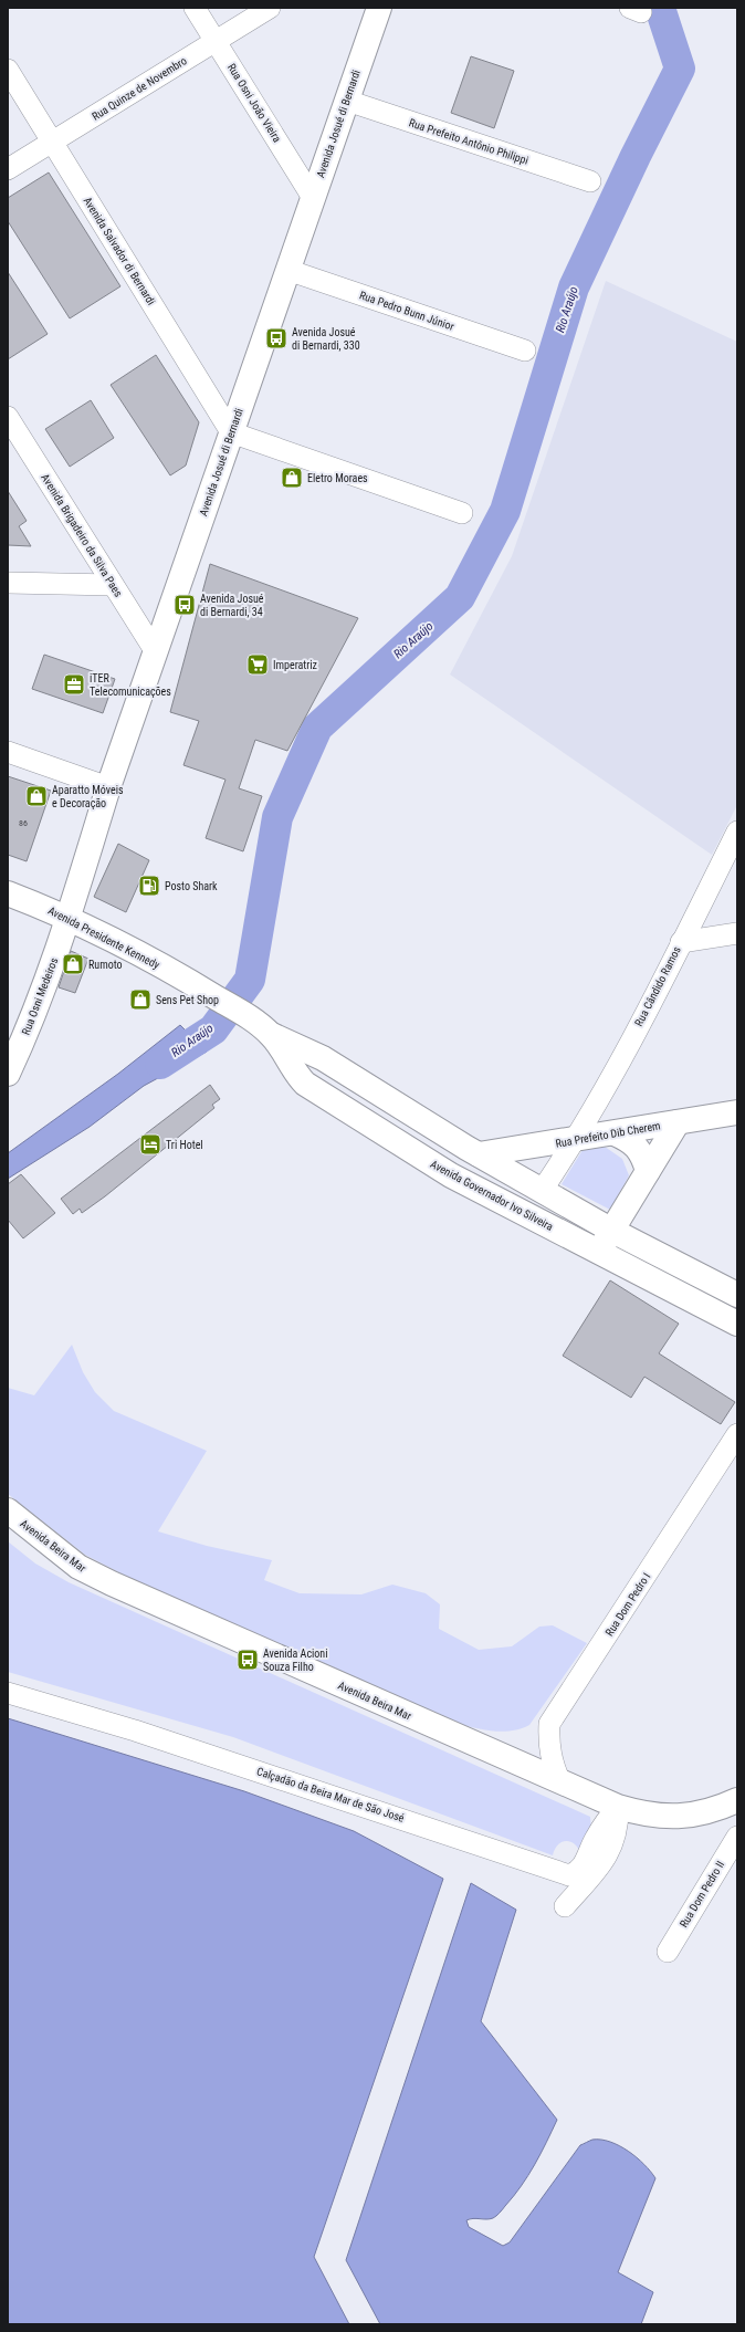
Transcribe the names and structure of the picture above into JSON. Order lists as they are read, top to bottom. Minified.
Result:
{"streets":{"main road":["Avenida Josué di Bernardi","Avenida Presidente Kennedy","Rua Osni Medeiros","Rua Prefeito Dib Cherem","Avenida Governador Ivo Silveira","Avenida Beira Mar"],"street":["Rua Quinze de Novembro","Rua Osni João Vieira","Rua Prefeito Antônio Philippi","Avenida Salvador di Bernardi","Rua Pedro Bunn Júnior","Avenida Brigadeiro da Silva Paes","Rua Cândido Ramos","Rua Dom Pedro I","Calçadão da Beira Mar de São José","Rua Dom Pedro II"]},"crossings":[["Rua Quinze de Novembro","Rua Osni João Vieira"],["Rua Quinze de Novembro","Avenida Salvador di Bernardi"],["Rua Osni João Vieira","Avenida Josué di Bernardi"],["Avenida Josué di Bernardi","Rua Prefeito Antônio Philippi"],["Avenida Josué di Bernardi","Avenida Salvador di Bernardi"],["Avenida Josué di Bernardi","Rua Pedro Bunn Júnior"],["Avenida Josué di Bernardi","Avenida Brigadeiro da Silva Paes"],["Avenida Josué di Bernardi","Avenida Presidente Kennedy"],["Avenida Josué di Bernardi","Rua Osni Medeiros"],["Avenida Presidente Kennedy","Rua Osni Medeiros"],["Avenida Presidente Kennedy","Avenida Governador Ivo Silveira"],["Rua Cândido Ramos","Rua Prefeito Dib Cherem"],["Avenida Beira Mar","Rua Dom Pedro I"],["Avenida Beira Mar","Calçadão da Beira Mar de São José"]],"water":["Rio Araújo"],"places":{"bus stop":["Avenida Josué di Bernardi, 330","Avenida Josué di Bernardi, 34","Avenida Acioni Souza Filho"],"shop":["Eletro Moraes","Aparatto Móveis e Decoração","Rumoto","Sens Pet Shop"],"supermarket":["Imperatriz"],"office":["iTER Telecomunicações"],"fuel station":["Posto Shark"],"hotel":["Tri Hotel"]},"house_numbers":["86"]}
